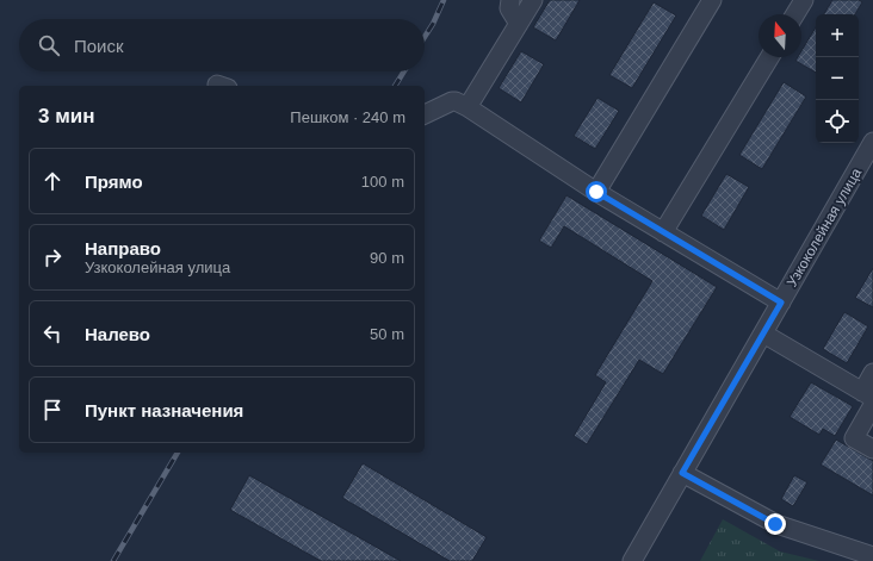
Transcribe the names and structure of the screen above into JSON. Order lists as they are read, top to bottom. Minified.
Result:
{"streets":{"street":["Узкоколейная улица"]},"north":"top","page":{"map_buttons":["+","−"],"search":"Поиск","heading":["3 мин","Пешком · 240 m"],"list":[["Прямо","100 m"],["Направо","Узкоколейная улица","90 m"],["Налево","50 m"],"Пункт назначения"]}}
